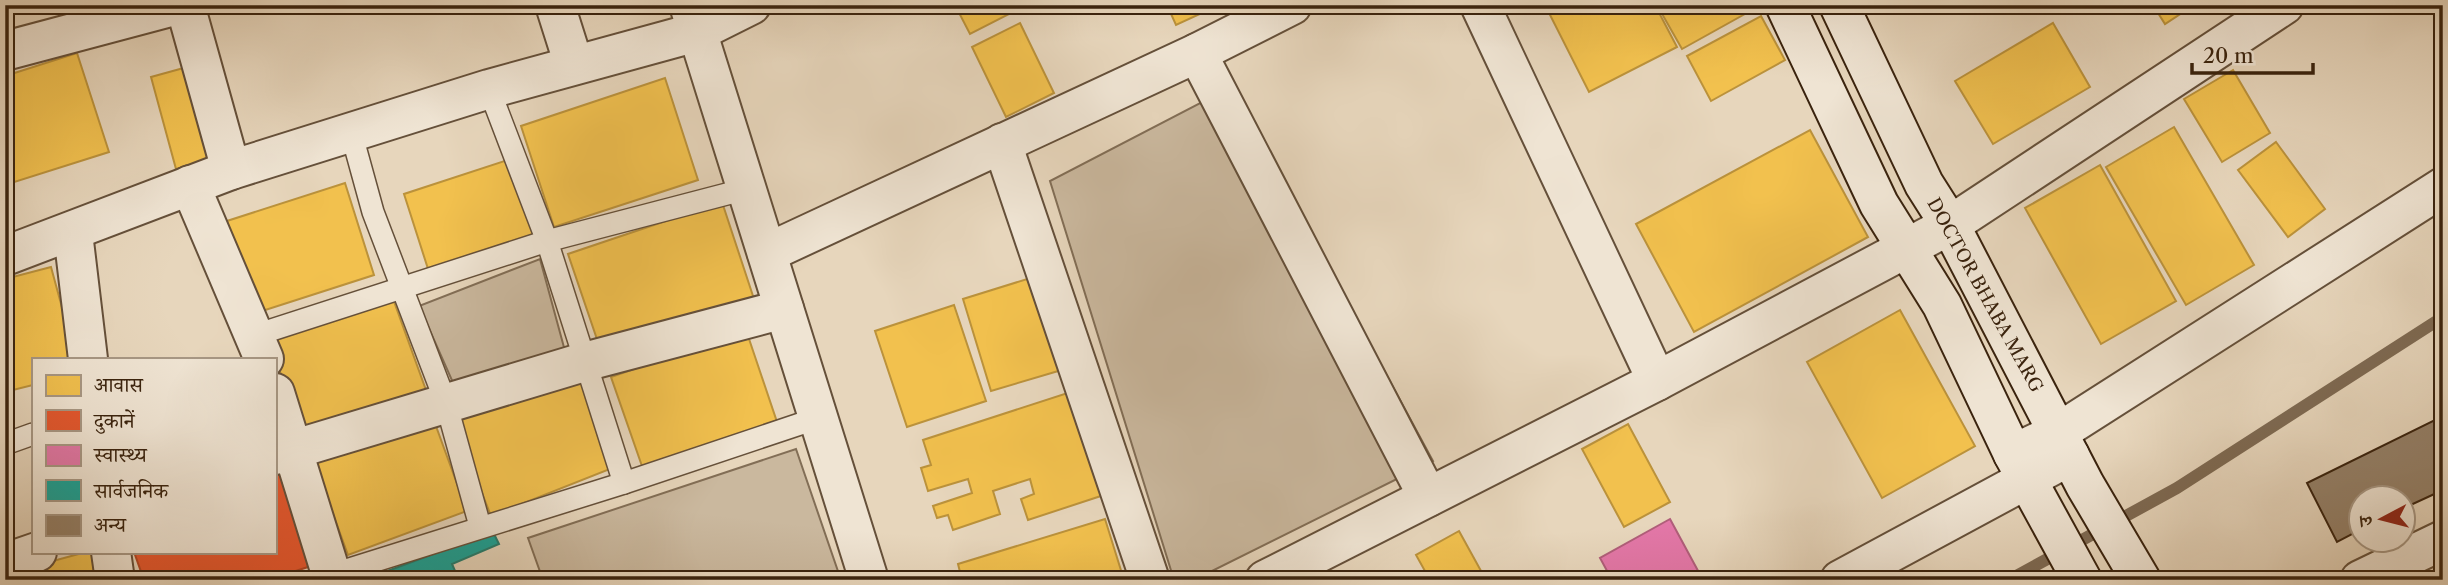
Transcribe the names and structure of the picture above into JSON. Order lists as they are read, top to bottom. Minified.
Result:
{"streets":{"street":["DOCTOR BHABA MARG"]},"legend":["आवास","दुकानें","स्वास्थ्य","सार्वजनिक","अन्य"],"scale_bar":"20 m","north":"left"}
